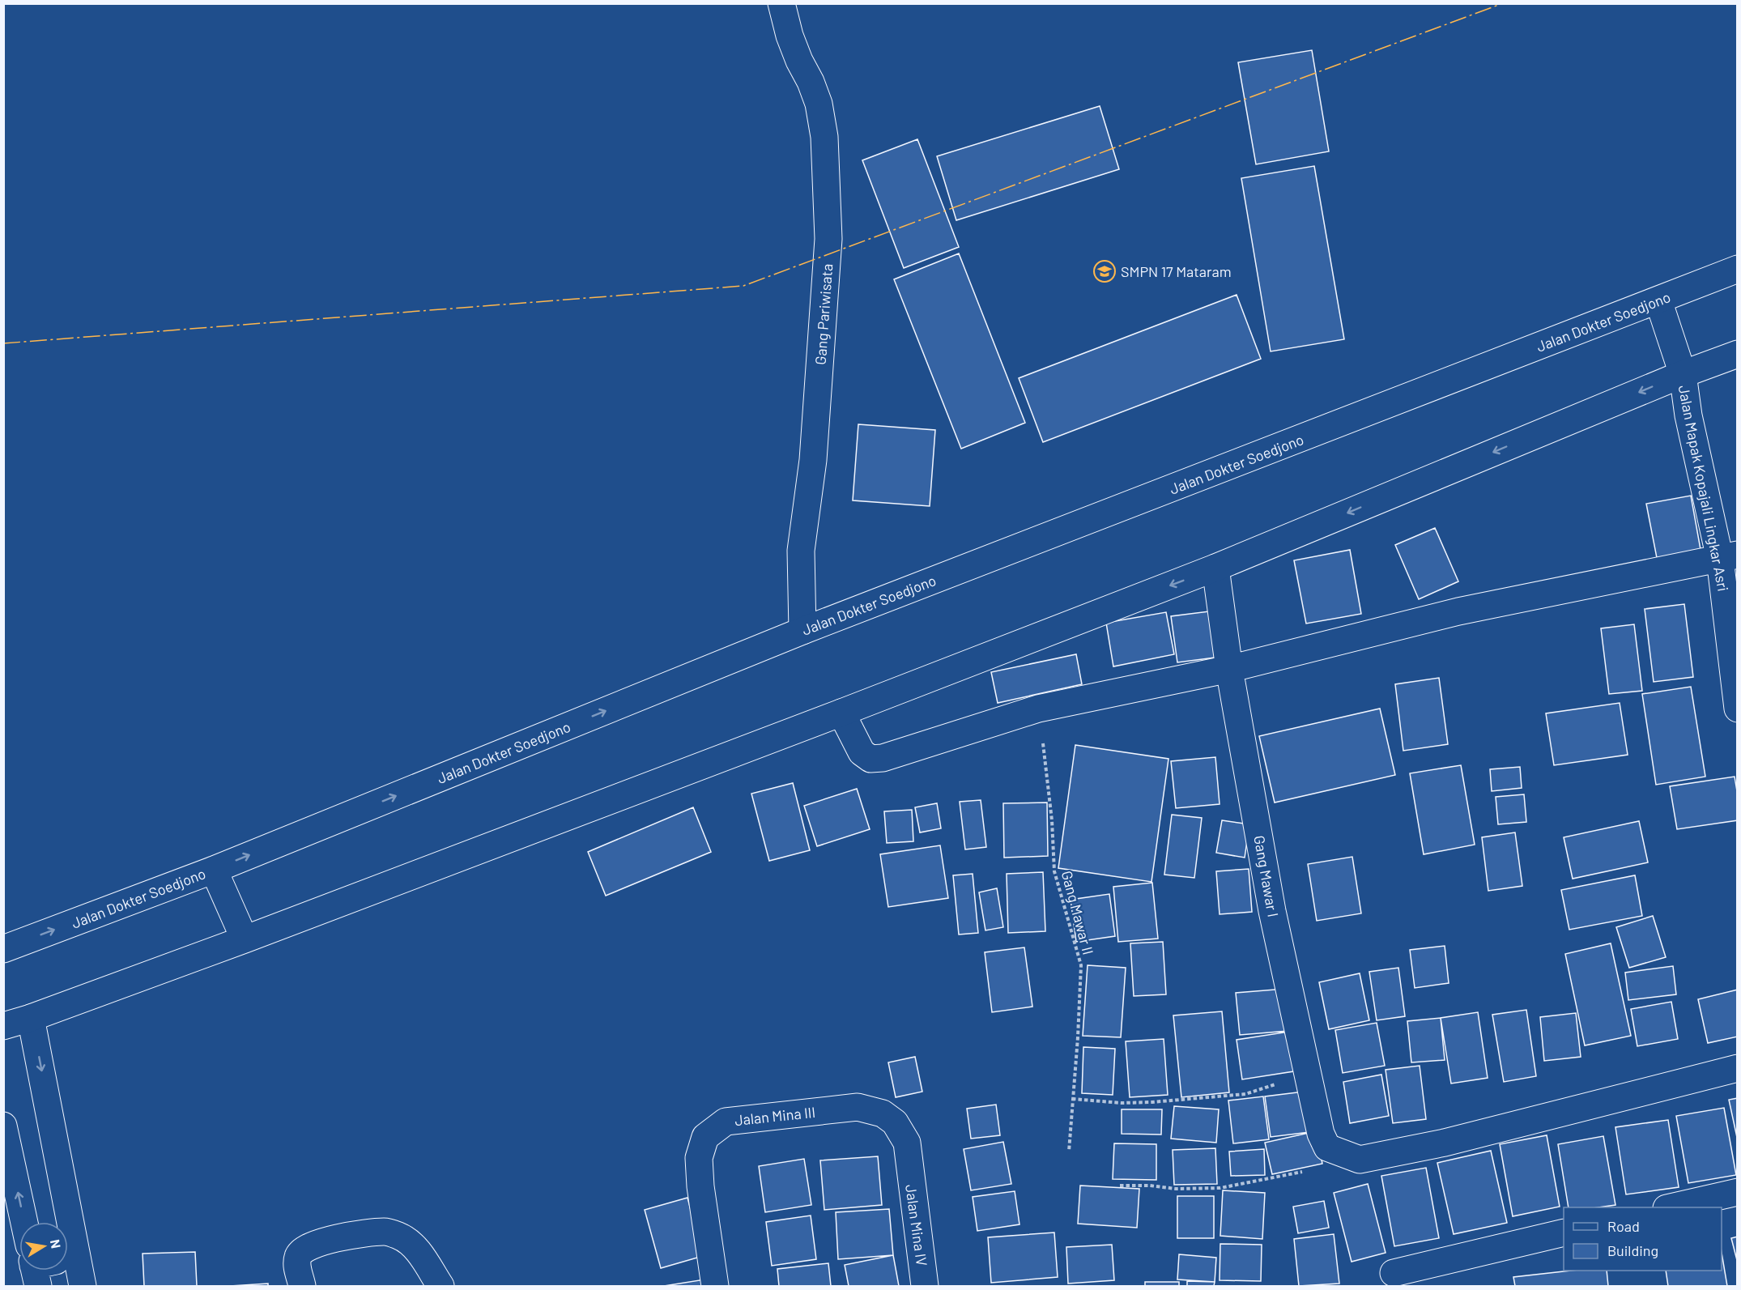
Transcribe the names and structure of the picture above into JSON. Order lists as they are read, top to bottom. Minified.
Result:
{"streets":{"main road":["Gang Pariwisata","Jalan Dokter Soedjono","Jalan Mapak Kopajali Lingkar Asri","Gang Mawar I","Jalan Mina III","Jalan Mina IV"],"path":["Gang Mawar II"]},"crossings":[["Gang Pariwisata","Jalan Dokter Soedjono"],["Jalan Dokter Soedjono","Jalan Mapak Kopajali Lingkar Asri"],["Jalan Mina III","Jalan Mina IV"]],"places":{"school or university":["SMPN 17 Mataram"]},"legend":["Road","Building"],"north":"right"}
